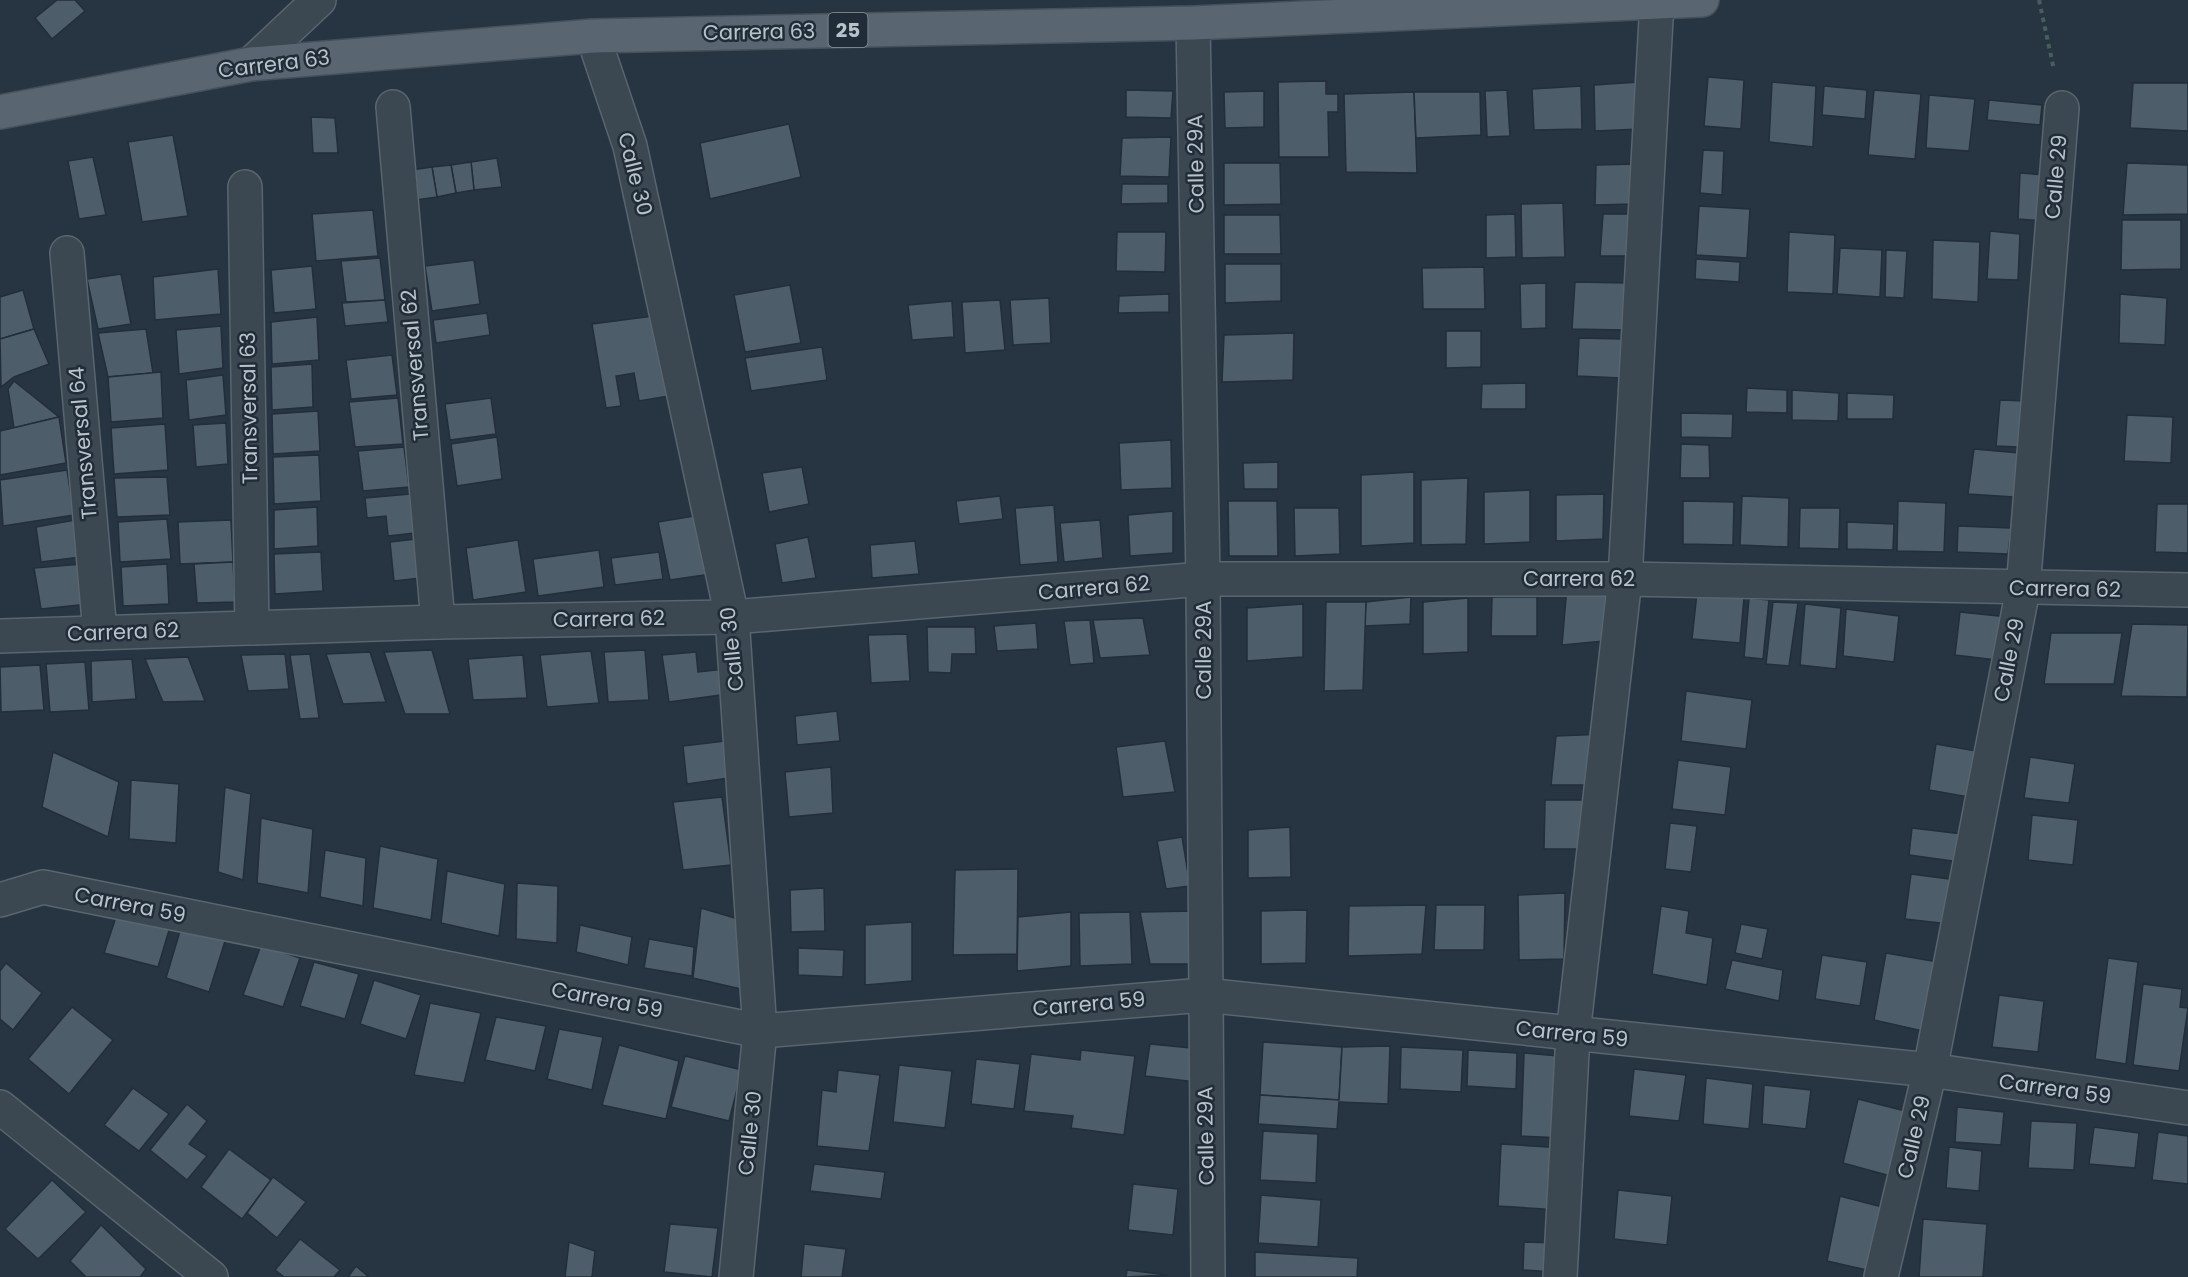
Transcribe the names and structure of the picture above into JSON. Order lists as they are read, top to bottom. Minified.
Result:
{"streets":{"main road":["25","Carrera 63"],"street":["Calle 29A","Calle 30","Calle 29","Transversal 62","Transversal 63","Transversal 64","Carrera 62","Carrera 59"]},"crossings":[["Carrera 63","Calle 29A"],["Carrera 63","Calle 30"],["Calle 29A","Carrera 62"],["Calle 29A","Carrera 59"],["Calle 30","Carrera 62"],["Calle 30","Carrera 59"],["Calle 29","Carrera 62"],["Calle 29","Carrera 59"],["Transversal 62","Carrera 62"],["Transversal 63","Carrera 62"],["Transversal 64","Carrera 62"]]}
